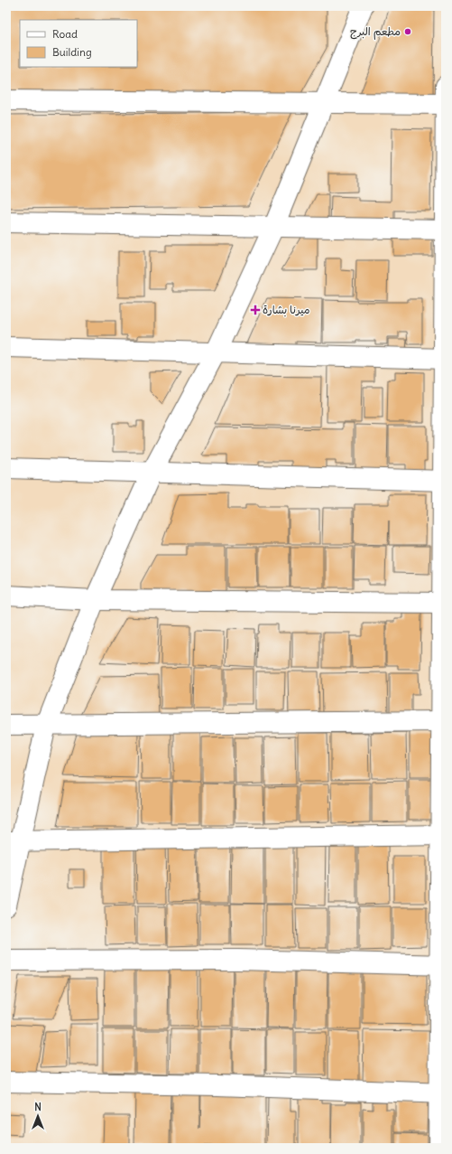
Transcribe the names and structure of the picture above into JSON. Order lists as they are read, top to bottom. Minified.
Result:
{"places":{"other":["مطعم البرج"],"health":["ميرنا بشارة"]},"legend":["Road","Building"],"north":"top"}
